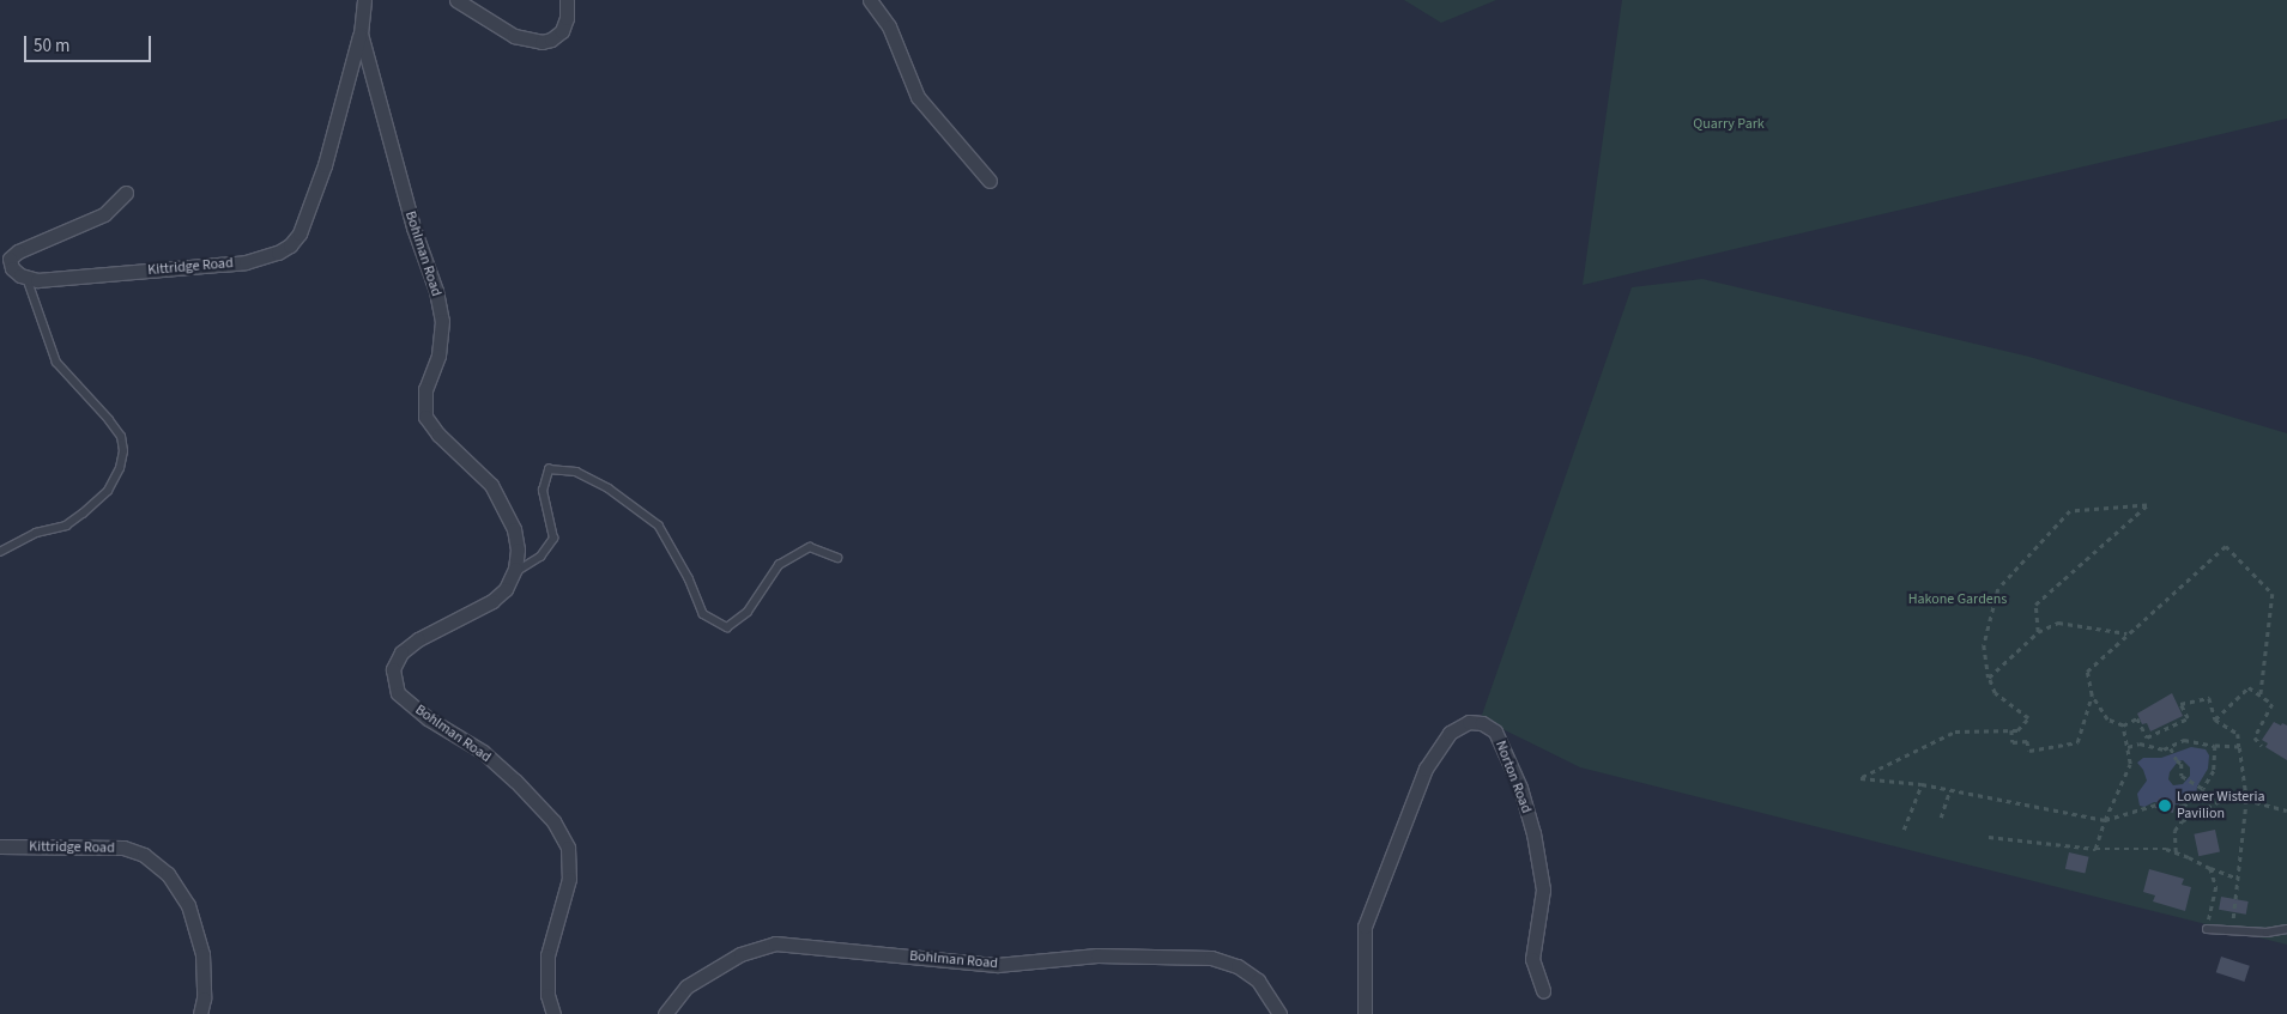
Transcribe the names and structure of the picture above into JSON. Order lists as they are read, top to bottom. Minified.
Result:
{"streets":{"street":["Bohlman Road","Kittridge Road","Norton Road"]},"crossings":[["Bohlman Road","Kittridge Road"]],"parks":["Quarry Park","Hakone Gardens"],"places":["Lower Wisteria Pavilion"],"scale_bar":"50 m"}
